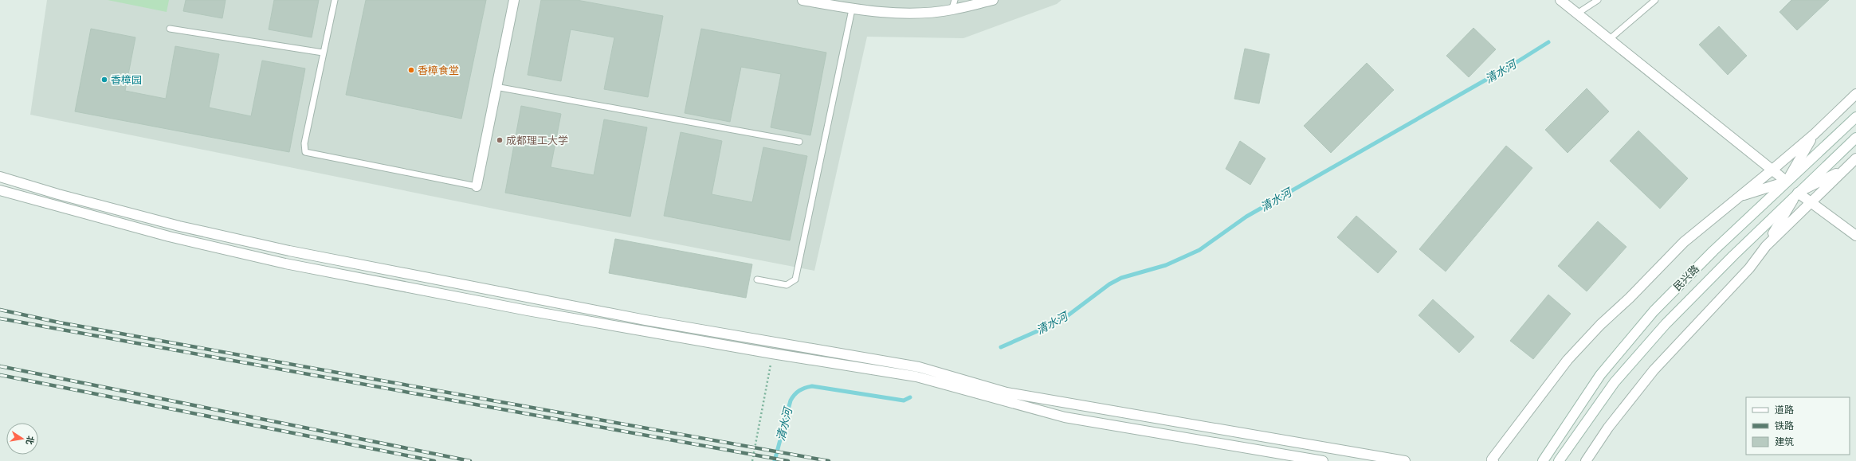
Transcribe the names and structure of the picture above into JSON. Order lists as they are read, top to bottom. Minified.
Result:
{"streets":{"street":["民兴路"]},"water":["清水河"],"places":["香樟食堂","香樟园","成都理工大学"],"legend":["道路","铁路","建筑"],"north":"right"}
